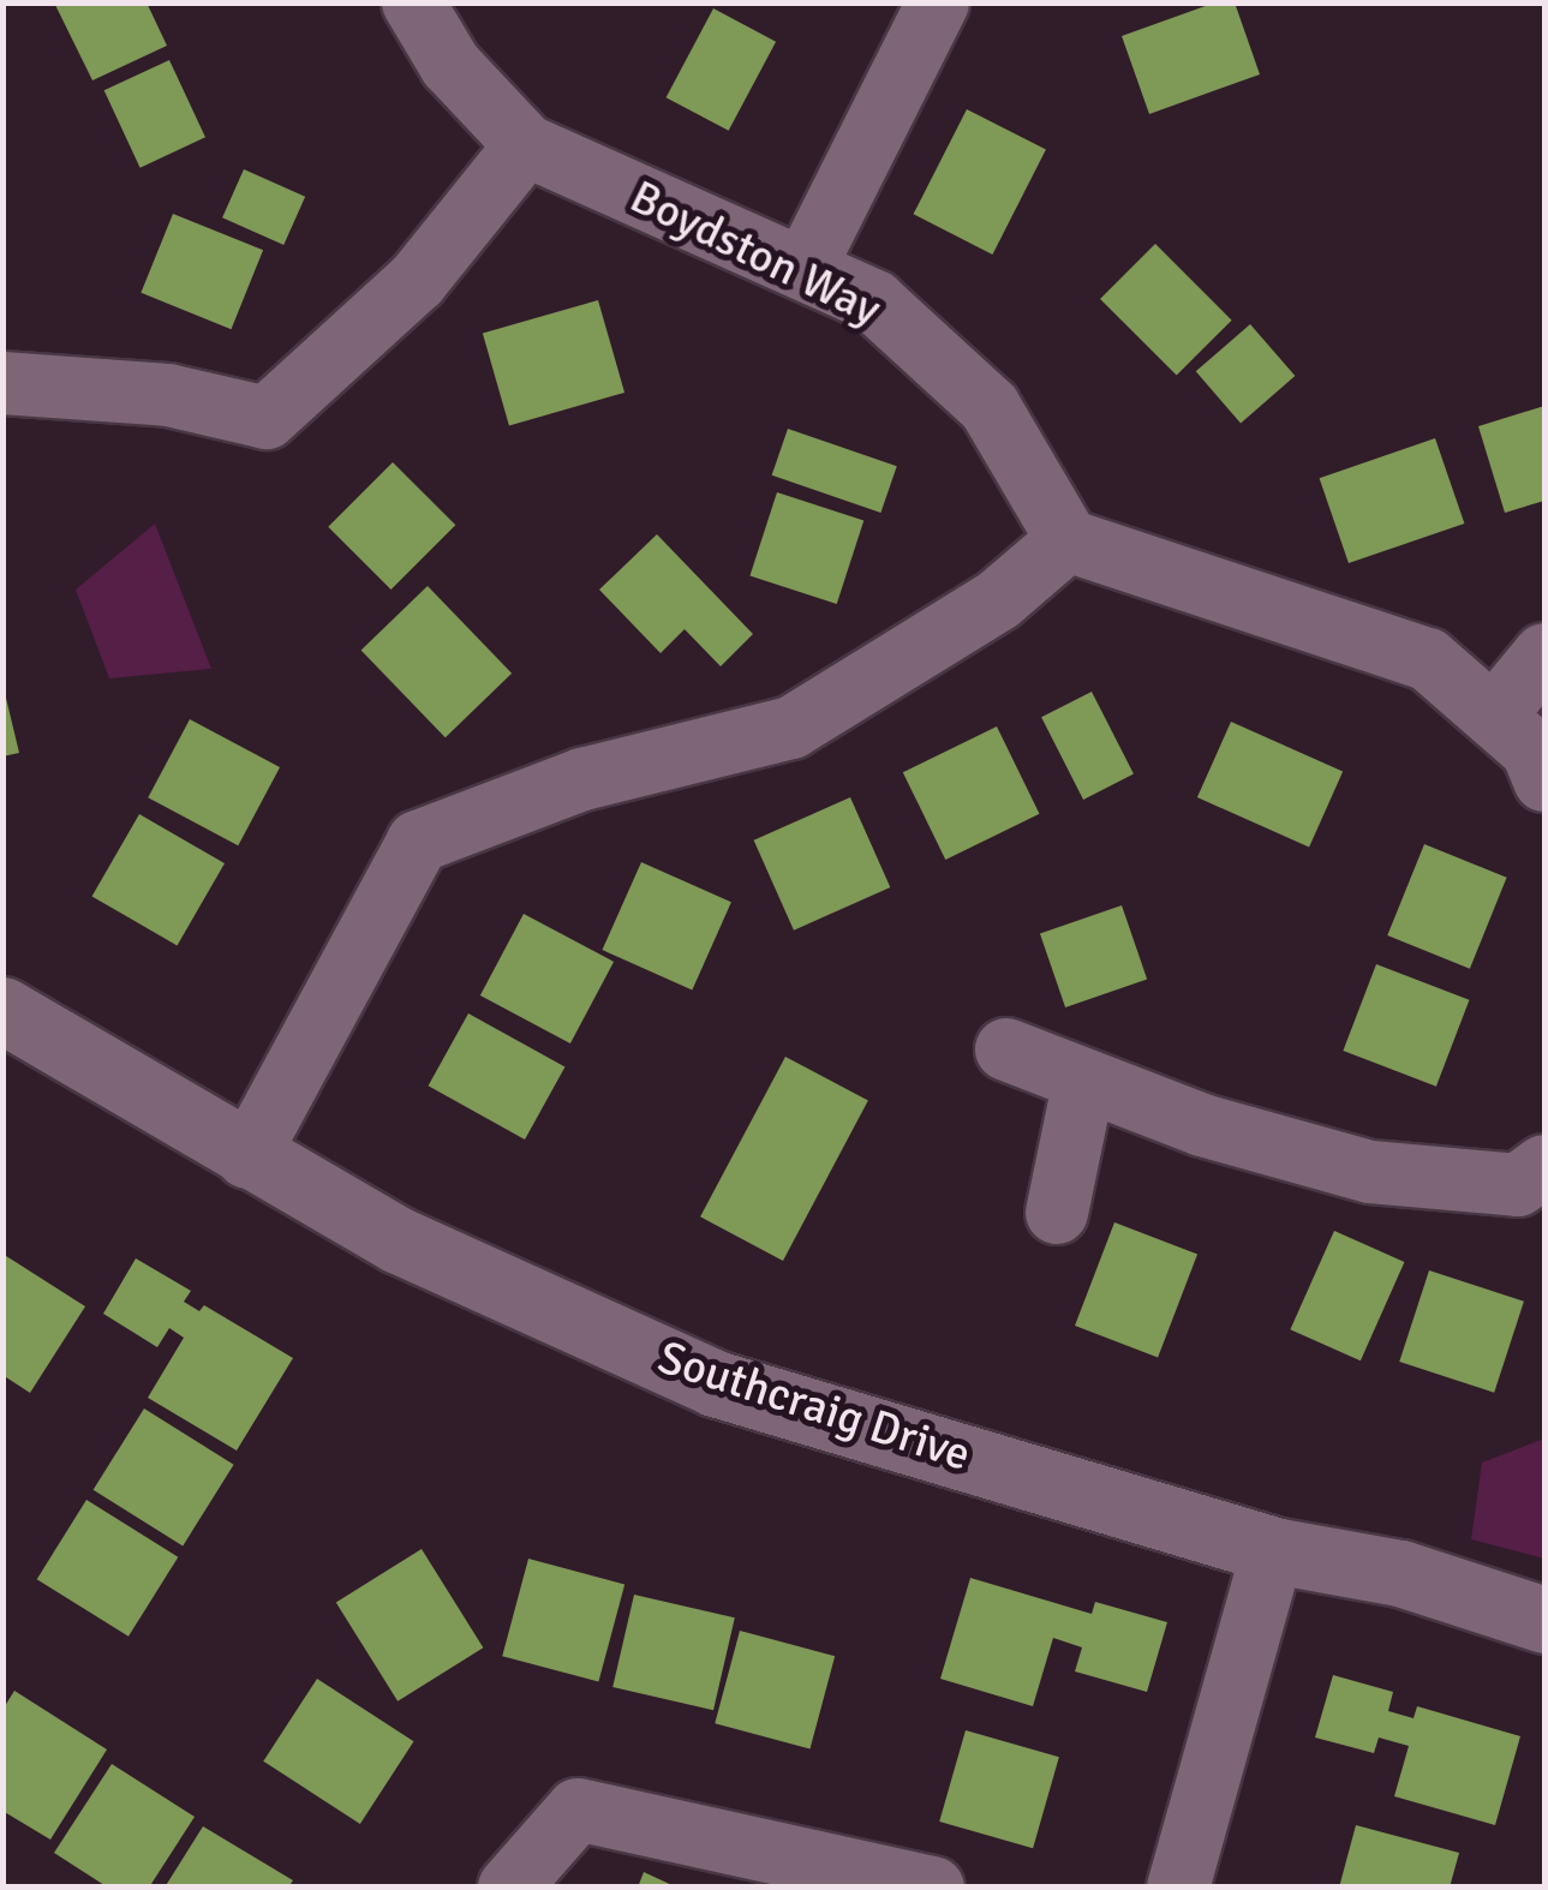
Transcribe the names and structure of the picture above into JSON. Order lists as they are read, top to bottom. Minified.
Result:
{"streets":{"street":["Boydston Way","Southcraig Drive"]}}
